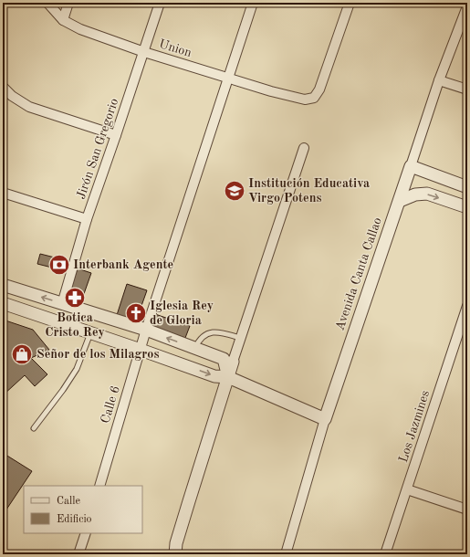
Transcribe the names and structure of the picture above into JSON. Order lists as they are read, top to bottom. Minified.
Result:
{"streets":{"street":["Union","Jirón San Gregorio","Avenida Canta Callao","Calle 6","Los Jazmines"]},"crossings":[["Union","Jirón San Gregorio"],["Union","Calle 6"]],"places":{"school or university":["Institución Educativa Virgo Potens"],"bank":["Interbank Agente"],"pharmacy":["Botica Cristo Rey"],"church":["Iglesia Rey de Gloria"],"shop":["Señor de los Milagros"]},"legend":["Calle","Edificio"]}
